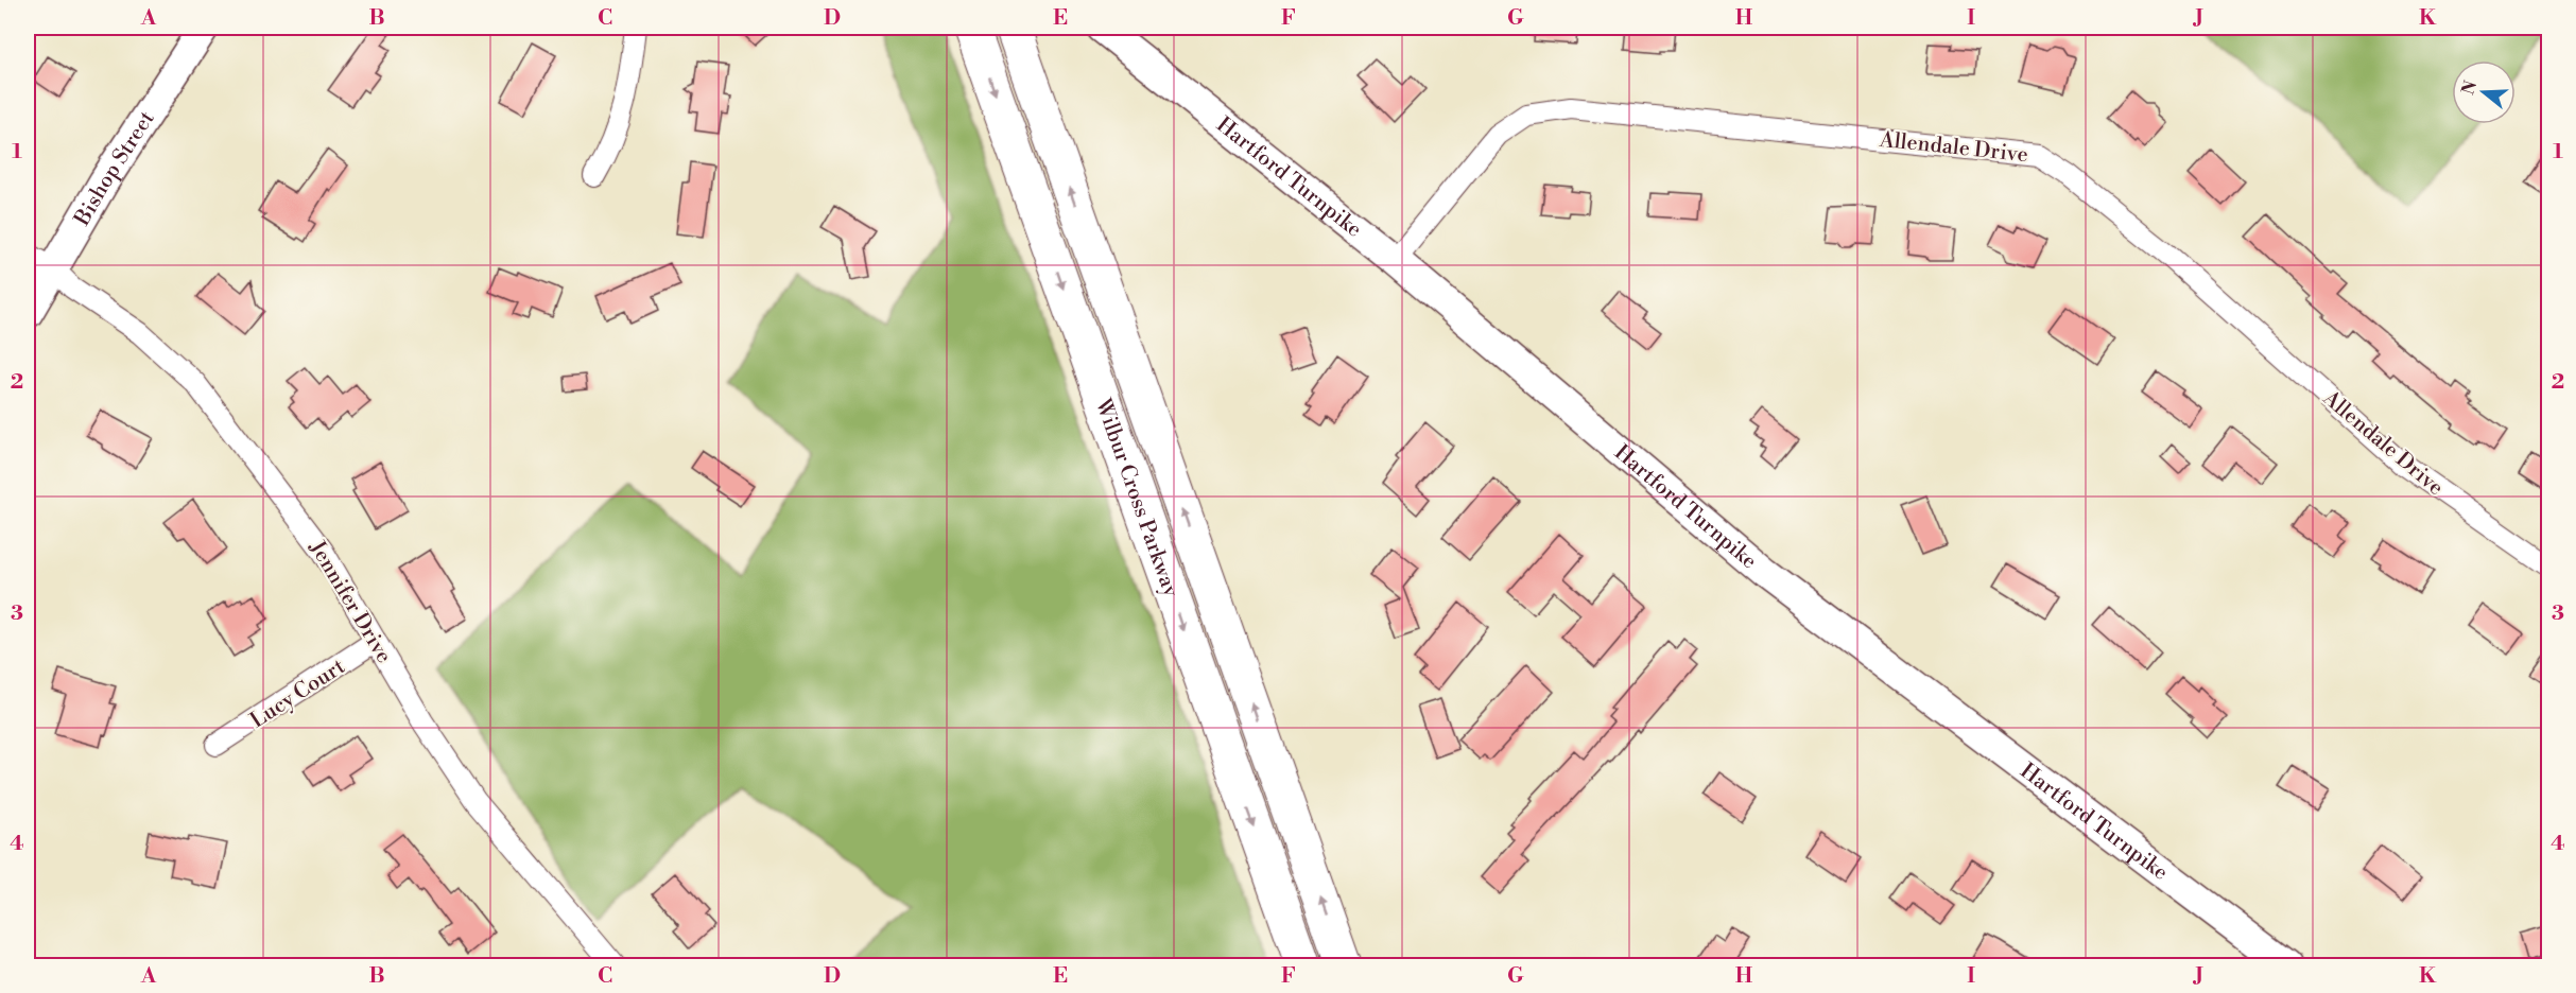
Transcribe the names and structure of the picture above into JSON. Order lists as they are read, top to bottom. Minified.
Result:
{"streets":{"highway":["Wilbur Cross Parkway"],"main road":["Bishop Street","Hartford Turnpike"],"street":["Allendale Drive","Jennifer Drive","Lucy Court"]},"crossings":[["Allendale Drive","Hartford Turnpike"],["Bishop Street","Jennifer Drive"],["Jennifer Drive","Lucy Court"]],"north":"left","grid":{"columns":["A","B","C","D","E","F","G","H","I","J","K"],"rows":["1","2","3","4"]}}
